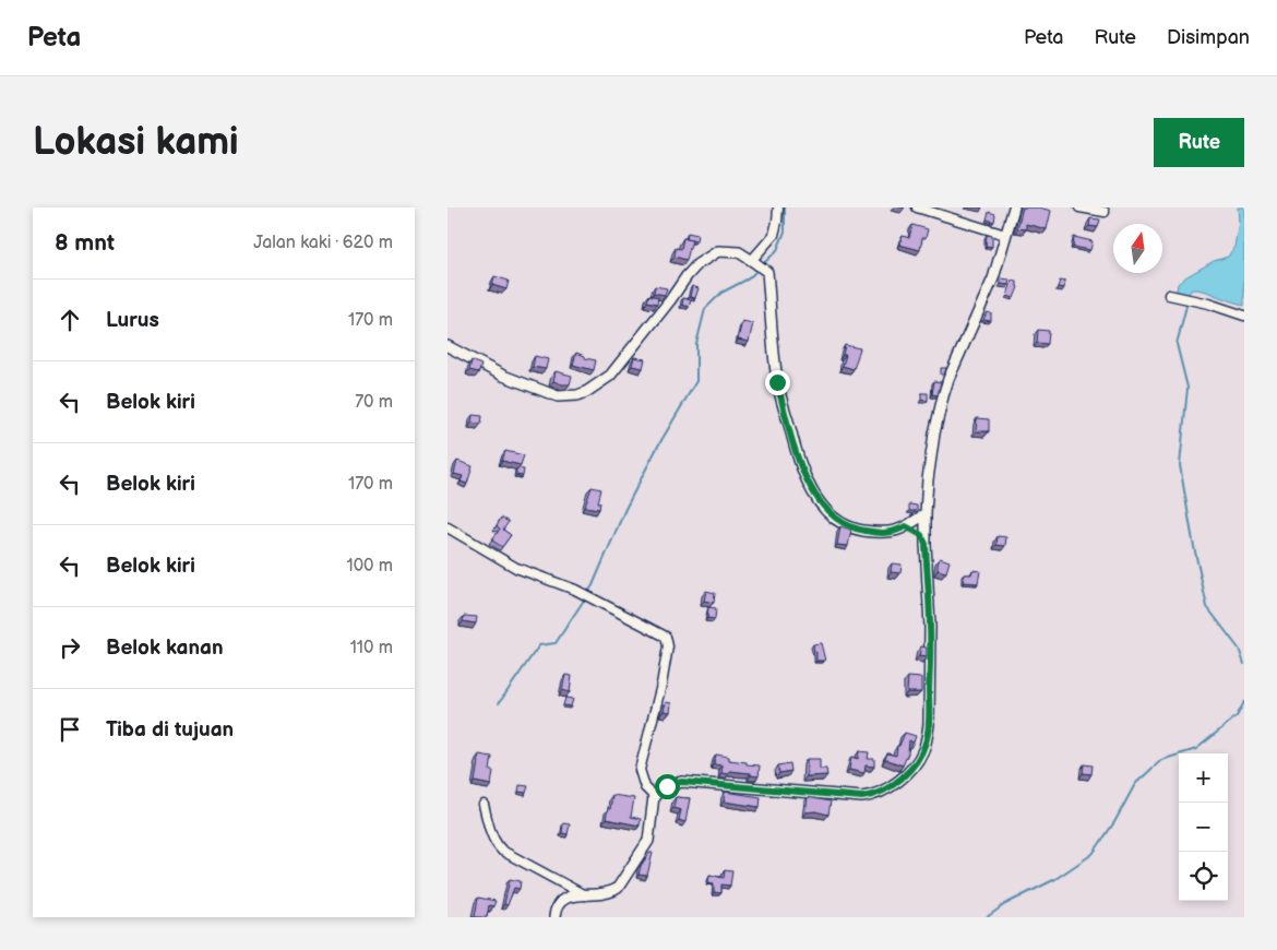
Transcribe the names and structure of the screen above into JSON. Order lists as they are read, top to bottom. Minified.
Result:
{"north":"top","page":{"header":"Peta","nav":["Peta","Rute","Disimpan"],"buttons":"Rute","title":"Lokasi kami","heading":["8 mnt","Jalan kaki · 620 m"],"list":[["Lurus","170 m"],["Belok kiri","70 m"],["Belok kiri","170 m"],["Belok kiri","100 m"],["Belok kanan","110 m"],"Tiba di tujuan"],"map_buttons":["+","−"]}}
